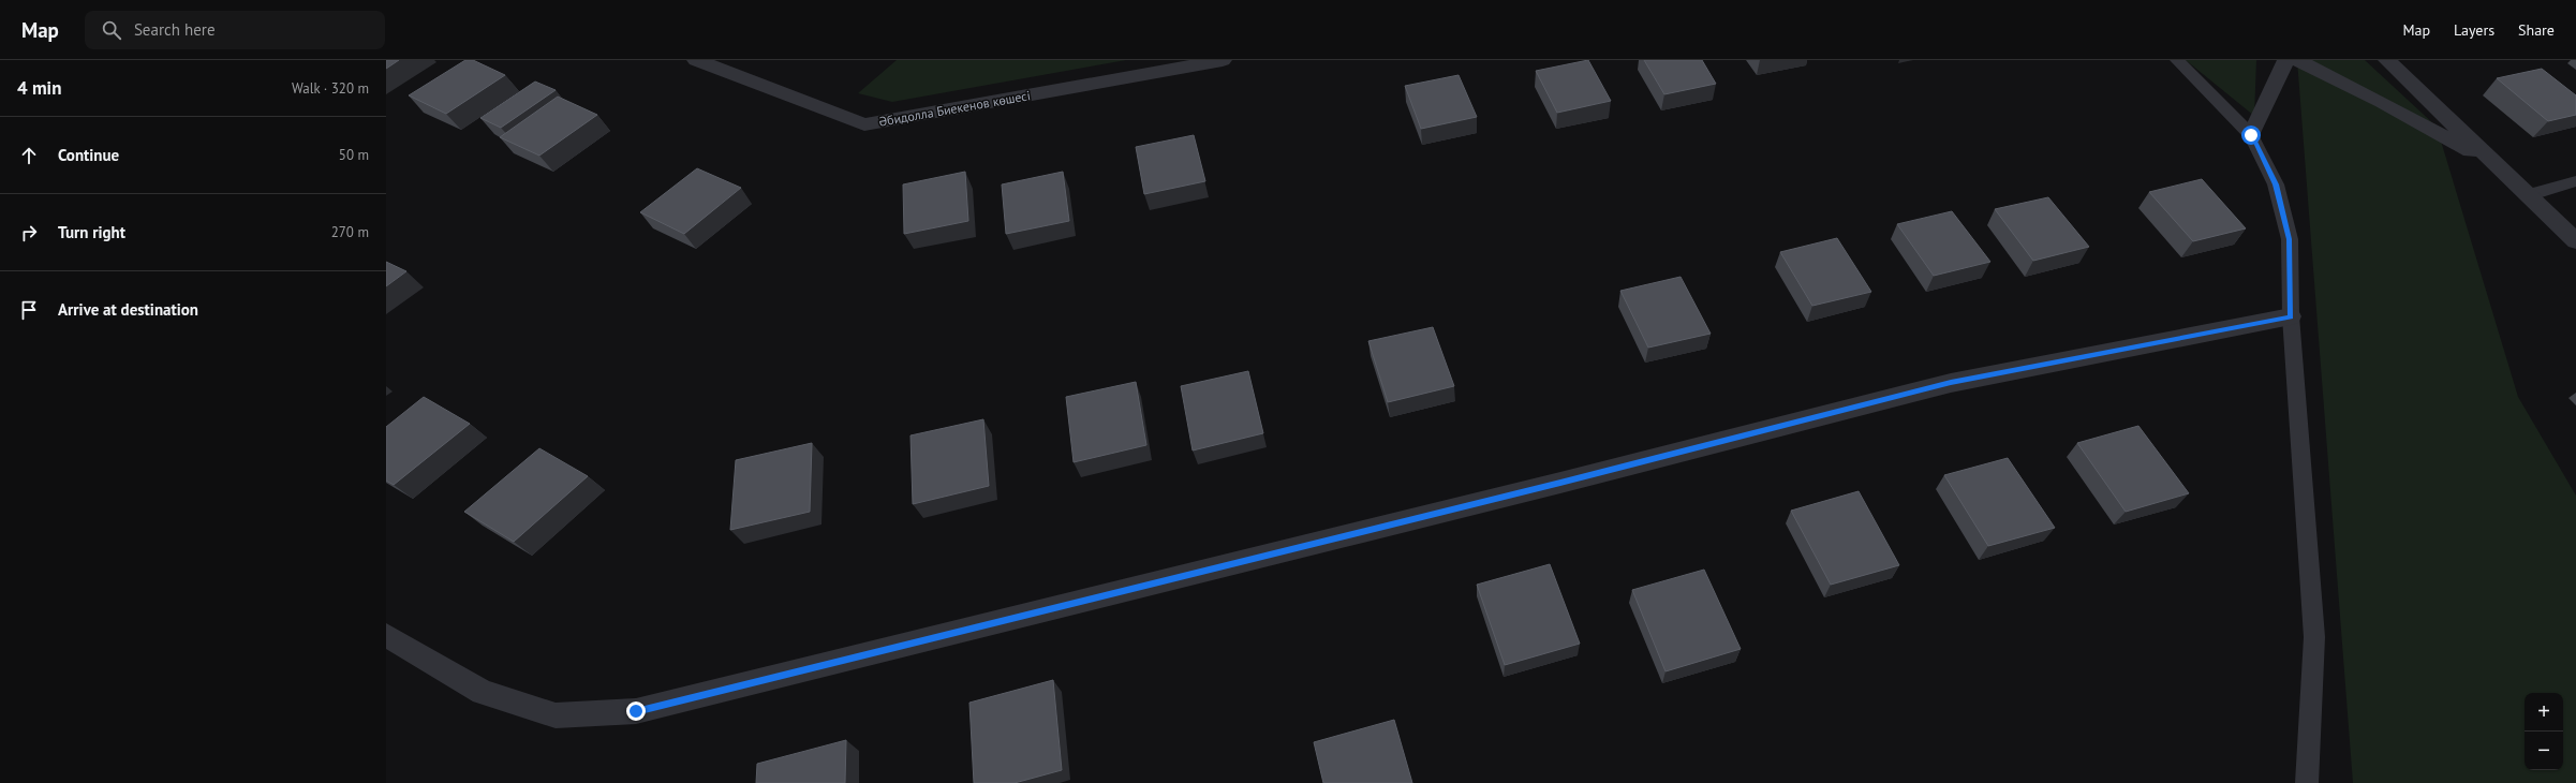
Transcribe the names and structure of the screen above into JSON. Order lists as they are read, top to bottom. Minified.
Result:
{"streets":{"street":["Әбидолла Биекенов көшесі"]},"page":{"header":"Map","search":"Search here","nav":["Map","Layers","Share"],"heading":["4 min","Walk · 320 m"],"list":[["Continue","50 m"],["Turn right","270 m"],"Arrive at destination"],"map_buttons":["+","−"]}}
